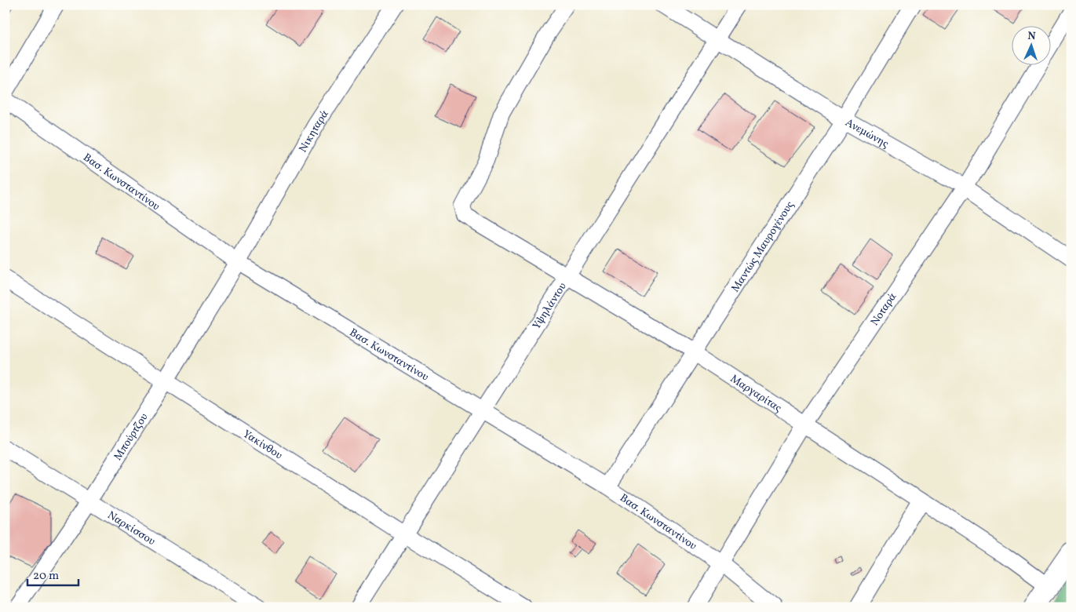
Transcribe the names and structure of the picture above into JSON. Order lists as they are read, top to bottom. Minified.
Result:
{"streets":{"street":["Νικηταρά","Ανεμώνης","Βασ. Κωνσταντίνου","Μαντώς Μαυρογένους","Υψηλάντου","Νοταρά","Μαργαρίτας","Μπούρτζου","Υακίνθου","Ναρκίσσου"]},"crossings":[["Νικηταρά","Βασ. Κωνσταντίνου"],["Νικηταρά","Μπούρτζου"],["Ανεμώνης","Μαντώς Μαυρογένους"],["Ανεμώνης","Υψηλάντου"],["Ανεμώνης","Νοταρά"],["Βασ. Κωνσταντίνου","Μαντώς Μαυρογένους"],["Βασ. Κωνσταντίνου","Υψηλάντου"],["Βασ. Κωνσταντίνου","Νοταρά"],["Βασ. Κωνσταντίνου","Μπούρτζου"],["Μαντώς Μαυρογένους","Μαργαρίτας"],["Υψηλάντου","Μαργαρίτας"],["Υψηλάντου","Υακίνθου"],["Νοταρά","Μαργαρίτας"],["Μπούρτζου","Υακίνθου"],["Μπούρτζου","Ναρκίσσου"]],"scale_bar":"20 m","north":"top"}
